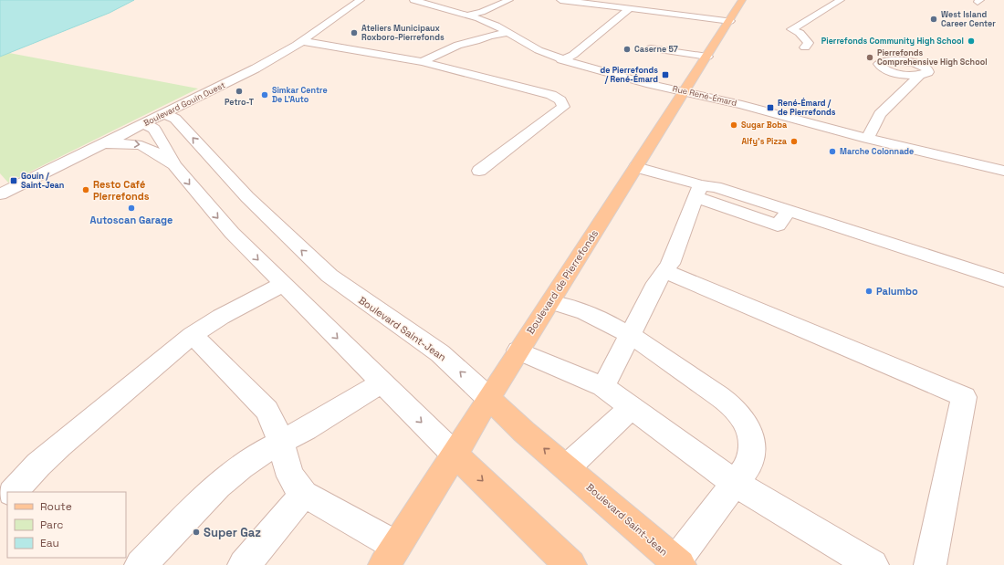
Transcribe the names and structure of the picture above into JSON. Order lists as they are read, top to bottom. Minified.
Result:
{"streets":{"main road":["Boulevard de Pierrefonds","Boulevard Saint-Jean"],"street":["Rue René-Émard","Boulevard Gouin Ouest"]},"crossings":[["Rue René-Émard","Boulevard de Pierrefonds"],["Boulevard Gouin Ouest","Boulevard Saint-Jean"],["Boulevard de Pierrefonds","Boulevard Saint-Jean"]],"places":{"other":["West Island Career Center","Ateliers Municipaux Roxboro-Pierrefonds","Pierrefonds Community High School","Caserne 57","Pierrefonds Comprehensive High School","Petro-T","Simkar Centre De L'Auto","Sugar Boba","Alfy's Pizza","Marche Colonnade","Resto Café Pierrefonds","Autoscan Garage","Palumbo","Super Gaz"],"transit":["de Pierrefonds / René-Émard","René-Émard / de Pierrefonds","Gouin / Saint-Jean"]},"legend":["Route","Parc","Eau"]}
